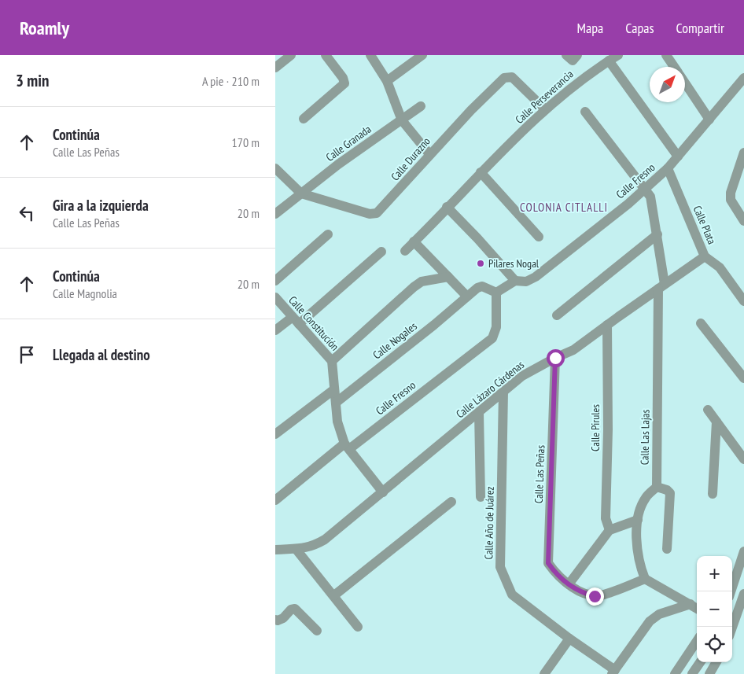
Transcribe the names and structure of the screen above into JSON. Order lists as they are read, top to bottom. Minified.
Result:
{"streets":{"street":["Calle Perseverancia","Calle Granada","Calle Durazno","Calle Fresno","Calle Plata","Calle Constitución","Calle Nogales","Calle Lázaro Cárdenas","Calle Pirules","Calle Las Lajas","Calle Las Peñas","Calle Año de Juárez"]},"crossings":[["Calle Perseverancia","Calle Durazno"],["Calle Granada","Calle Durazno"],["Calle Fresno","Calle Plata"],["Calle Fresno","Calle Constitución"],["Calle Fresno","Calle Nogales"],["Calle Fresno","Calle Las Lajas"],["Calle Plata","Calle Lázaro Cárdenas"],["Calle Constitución","Calle Nogales"],["Calle Constitución","Calle Lázaro Cárdenas"],["Calle Lázaro Cárdenas","Calle Pirules"],["Calle Lázaro Cárdenas","Calle Las Lajas"],["Calle Lázaro Cárdenas","Calle Las Peñas"],["Calle Lázaro Cárdenas","Calle Año de Juárez"]],"districts":["COLONIA CITLALLI"],"places":["Pilares Nogal"],"north":"top right","page":{"header":"Roamly","nav":["Mapa","Capas","Compartir"],"heading":["3 min","A pie · 210 m"],"list":[["Continúa","Calle Las Peñas","170 m"],["Gira a la izquierda","Calle Las Peñas","20 m"],["Continúa","Calle Magnolia","20 m"],"Llegada al destino"],"map_buttons":["+","−"]}}
